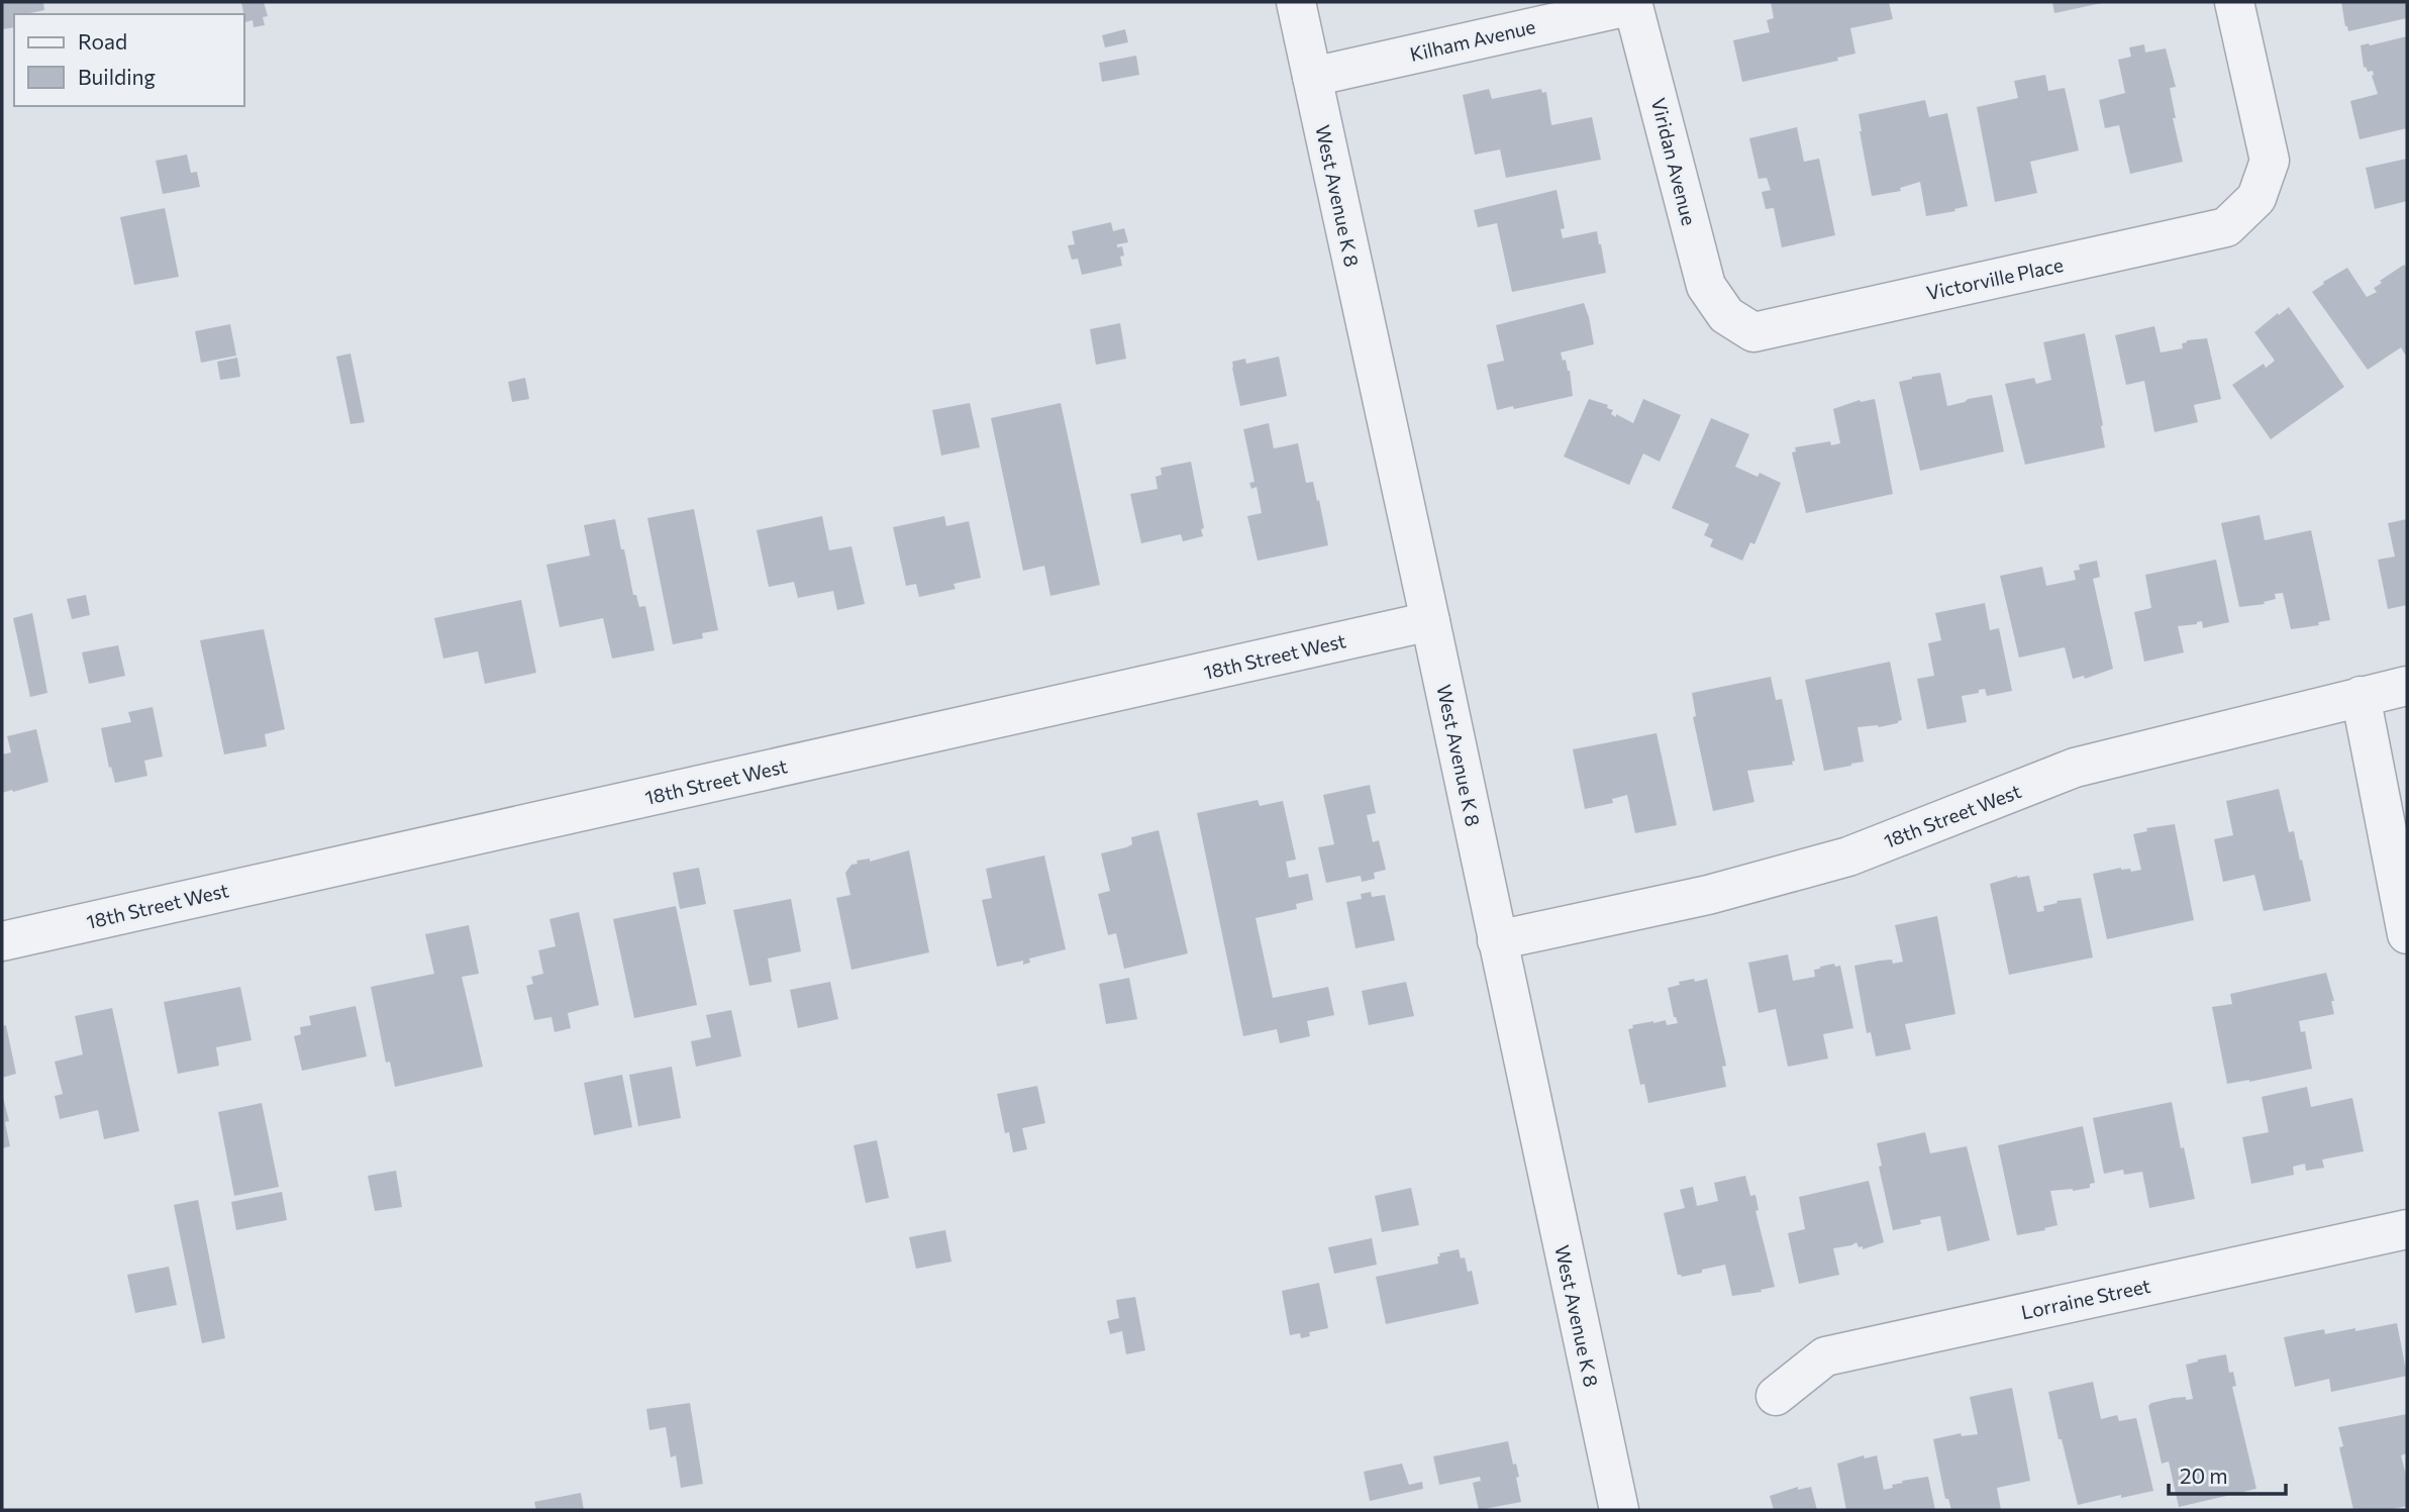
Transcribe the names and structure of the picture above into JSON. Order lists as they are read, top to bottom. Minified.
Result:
{"streets":{"street":["Kilham Avenue","Viridan Avenue","West Avenue K 8","Victorville Place","18th Street West","Lorraine Street"]},"crossings":[["Kilham Avenue","Viridan Avenue"],["Kilham Avenue","West Avenue K 8"],["Viridan Avenue","Victorville Place"],["West Avenue K 8","18th Street West"]],"legend":["Road","Building"],"scale_bar":"20 m"}
